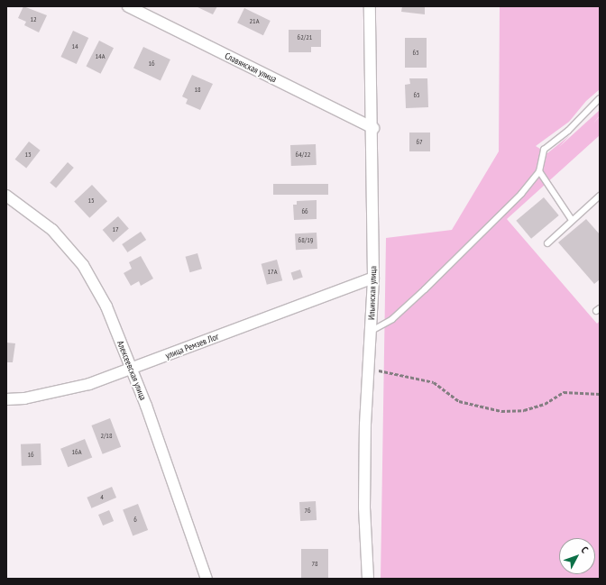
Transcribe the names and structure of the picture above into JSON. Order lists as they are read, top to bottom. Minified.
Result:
{"streets":{"street":["Славянская улица","Ильинская улица","улица Ремзев Лог","Алексеевская улица"]},"crossings":[["Славянская улица","Ильинская улица"],["Ильинская улица","улица Ремзев Лог"],["улица Ремзев Лог","Алексеевская улица"]],"house_numbers":["12","21А","62/21","14","63","14А","16","18","65","67","13","64/22","15","66","17","68/19","17А","2/18","16А","16","4","76","6","78"],"north":"top right"}
